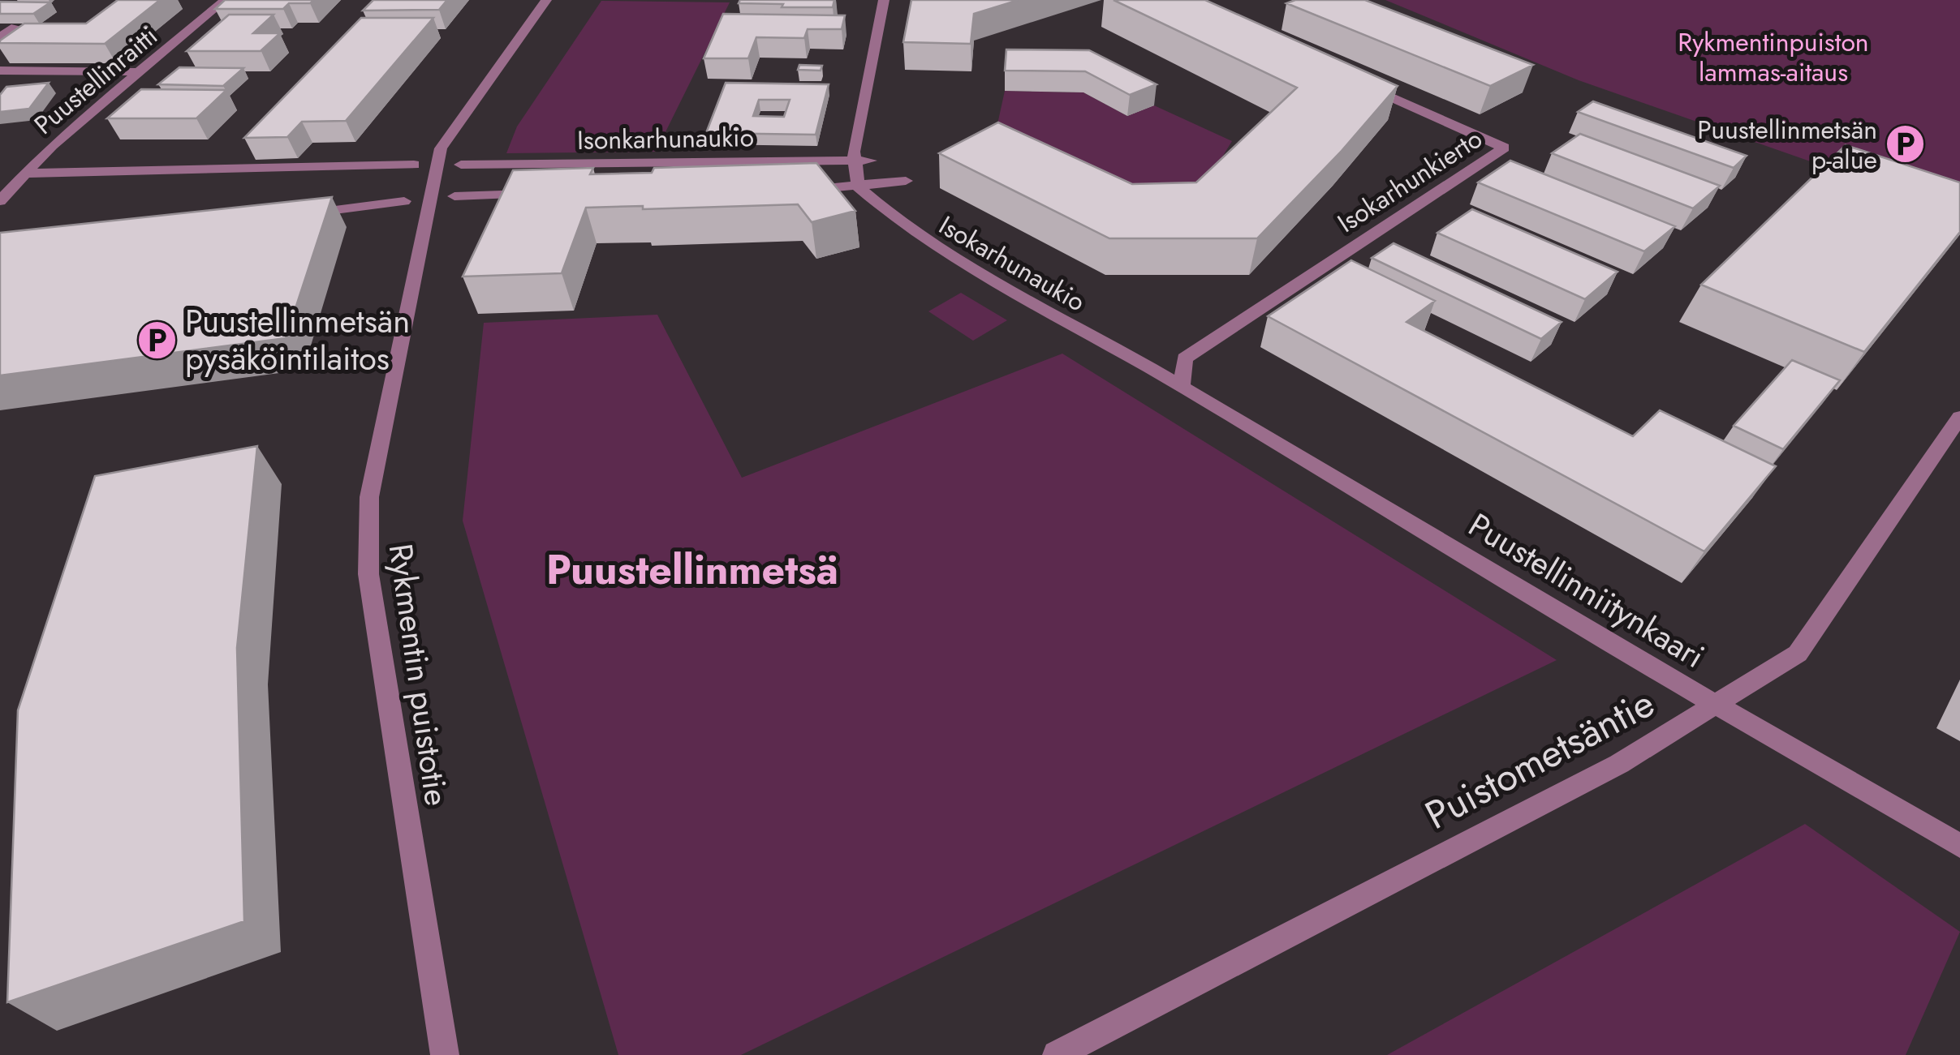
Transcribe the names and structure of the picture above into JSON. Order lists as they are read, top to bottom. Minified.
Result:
{"streets":{"street":["Puustellinraitti","Isonkarhunaukio","Isokarhunkierto","Isokarhunaukio","Puustellinniitynkaari","Rykmentin puistotie","Puistometsäntie"]},"crossings":[["Isokarhunkierto","Isokarhunaukio"],["Isokarhunkierto","Puustellinniitynkaari"],["Isokarhunaukio","Puustellinniitynkaari"],["Puustellinniitynkaari","Puistometsäntie"]],"districts":["Puustellinmetsä"],"parks":["Rykmentinpuiston lammas-aitaus"],"places":{"parking":["Puustellinmetsän p-alue","Puustellinmetsän pysäköintilaitos"]}}
